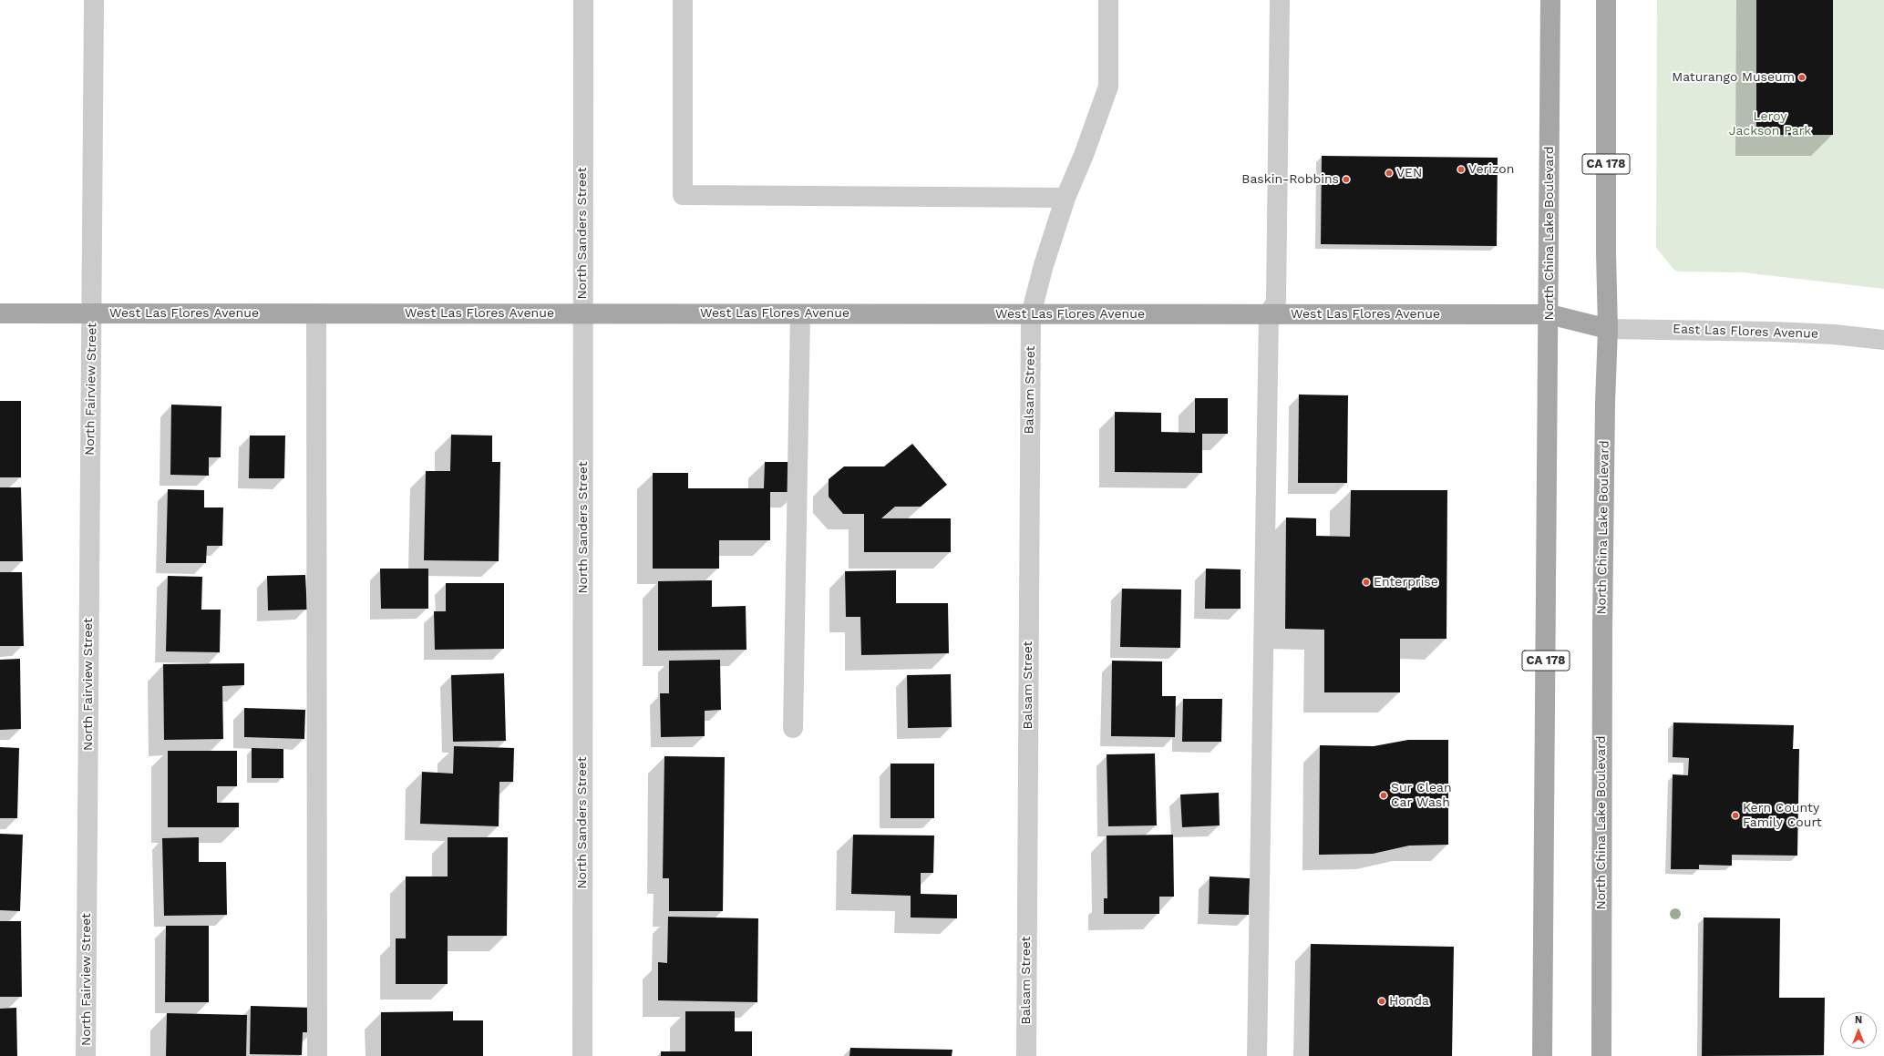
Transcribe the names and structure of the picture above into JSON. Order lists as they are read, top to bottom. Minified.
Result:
{"streets":{"main road":["CA 178","North China Lake Boulevard","West Las Flores Avenue"],"street":["North Sanders Street","East Las Flores Avenue","North Fairview Street","Balsam Street"]},"crossings":[["North Sanders Street","West Las Flores Avenue"],["North China Lake Boulevard","West Las Flores Avenue"],["North China Lake Boulevard","East Las Flores Avenue"],["West Las Flores Avenue","East Las Flores Avenue"],["West Las Flores Avenue","North Fairview Street"],["West Las Flores Avenue","Balsam Street"]],"parks":["Leroy Jackson Park"],"places":["Maturango Museum","Verizon","VEN","Baskin-Robbins","Enterprise","Sur Clean Car Wash","Kern County Family Court","Honda"],"north":"top"}
